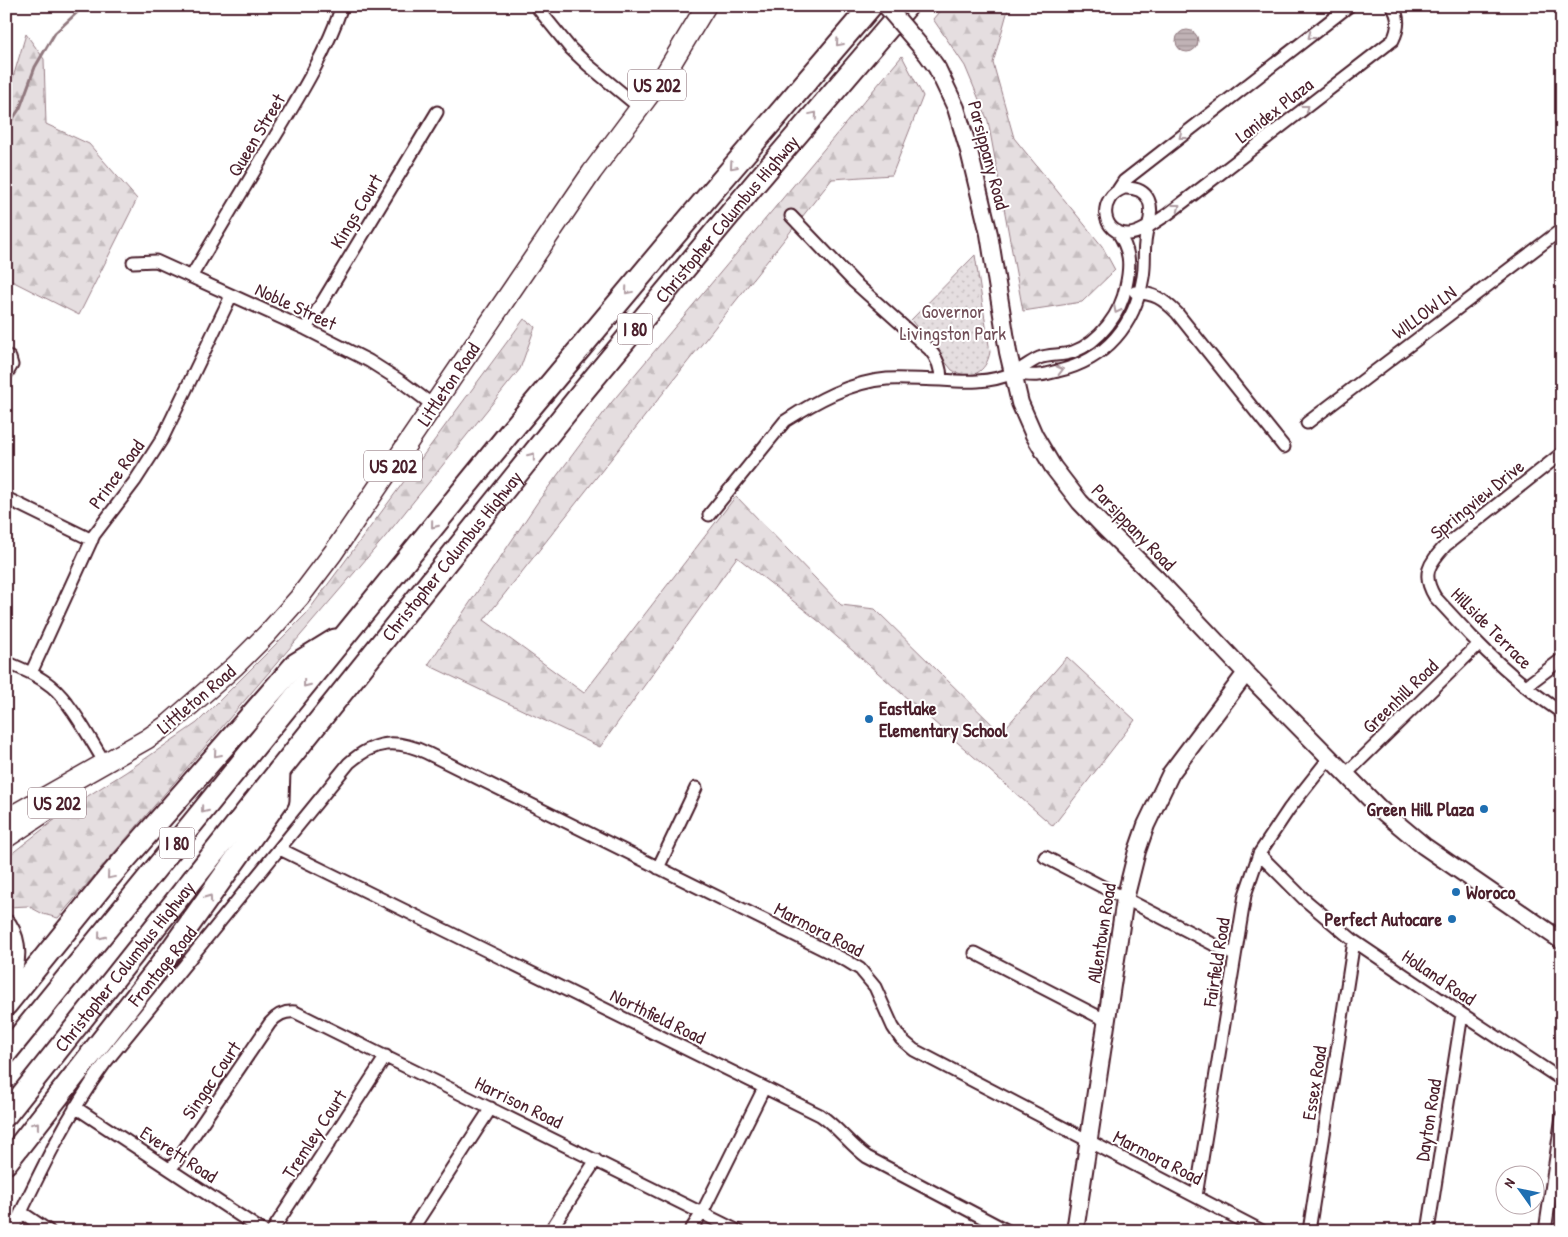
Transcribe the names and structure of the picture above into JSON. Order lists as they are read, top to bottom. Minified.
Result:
{"streets":{"highway":["Christopher Columbus Highway","I 80"],"main road":["US 202","Parsippany Road","Littleton Road","Allentown Road"],"street":["Lanidex Plaza","Queen Street","Kings Court","Noble Street","WILLOW LN","Prince Road","Springview Drive","Hillside Terrace","Greenhill Road","Marmora Road","Fairfield Road","Frontage Road","Holland Road","Northfield Road","Singac Court","Essex Road","Harrison Road","Dayton Road","Tremley Court","Everett Road"]},"crossings":[["Lanidex Plaza","Parsippany Road"],["Queen Street","Noble Street"],["Parsippany Road","Greenhill Road"],["Parsippany Road","Allentown Road"],["Parsippany Road","Fairfield Road"],["Kings Court","Noble Street"],["Noble Street","Littleton Road"],["Noble Street","Prince Road"],["Springview Drive","Hillside Terrace"],["Hillside Terrace","Greenhill Road"],["Marmora Road","Allentown Road"],["Marmora Road","Fairfield Road"],["Marmora Road","Frontage Road"],["Fairfield Road","Holland Road"],["Frontage Road","Northfield Road"],["Frontage Road","Everett Road"],["Holland Road","Essex Road"],["Holland Road","Dayton Road"],["Singac Court","Harrison Road"],["Singac Court","Everett Road"],["Harrison Road","Tremley Court"]],"parks":["Governor Livingston Park"],"places":["Eastlake Elementary School","Green Hill Plaza","Woroco","Perfect Autocare"],"north":"top left"}
